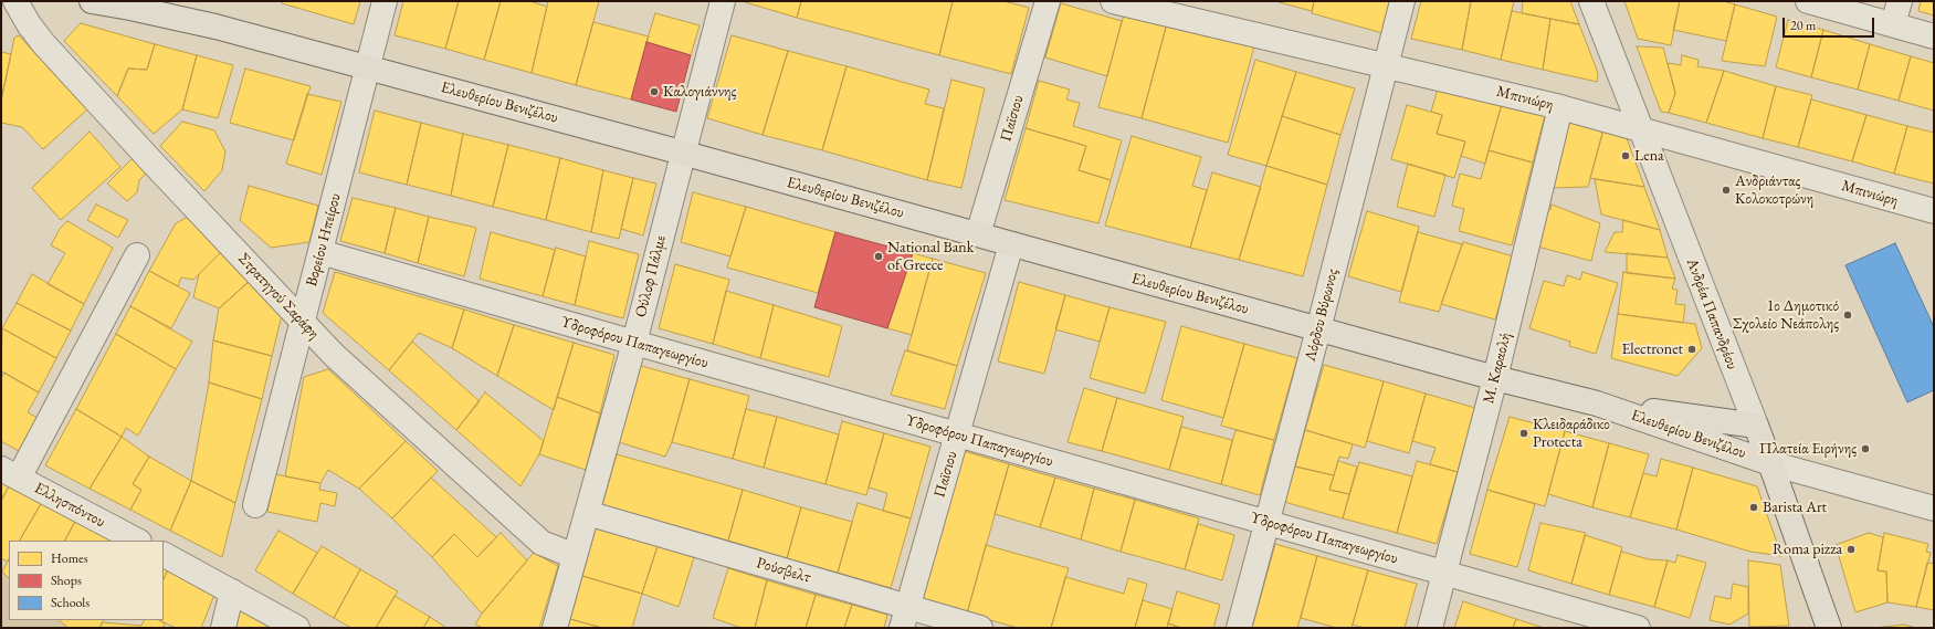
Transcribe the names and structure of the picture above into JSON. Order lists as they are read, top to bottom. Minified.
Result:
{"streets":{"main road":["Ελευθερίου Βενιζέλου","Ανδρέα Παπανδρέου"],"street":["Μπινιώρη","Παϊσιου","Βορείου Ηπείρου","Ούλοφ Πάλμε","Στρατηγού Σαράφη","Λόρδου Βύρωνος","Υδροφόρου Παπαγεωργίου","Μ. Καραολή","Ελλησπόντου","Ρούσβελτ"]},"crossings":[["Μπινιώρη","Ανδρέα Παπανδρέου"],["Μπινιώρη","Λόρδου Βύρωνος"],["Μπινιώρη","Μ. Καραολή"],["Ελευθερίου Βενιζέλου","Παϊσιου"],["Ελευθερίου Βενιζέλου","Βορείου Ηπείρου"],["Ελευθερίου Βενιζέλου","Ούλοφ Πάλμε"],["Ελευθερίου Βενιζέλου","Ανδρέα Παπανδρέου"],["Ελευθερίου Βενιζέλου","Λόρδου Βύρωνος"],["Ελευθερίου Βενιζέλου","Μ. Καραολή"],["Παϊσιου","Υδροφόρου Παπαγεωργίου"],["Παϊσιου","Ρούσβελτ"],["Βορείου Ηπείρου","Στρατηγού Σαράφη"],["Βορείου Ηπείρου","Υδροφόρου Παπαγεωργίου"],["Ούλοφ Πάλμε","Στρατηγού Σαράφη"],["Ούλοφ Πάλμε","Υδροφόρου Παπαγεωργίου"],["Ούλοφ Πάλμε","Ρούσβελτ"],["Λόρδου Βύρωνος","Υδροφόρου Παπαγεωργίου"],["Υδροφόρου Παπαγεωργίου","Μ. Καραολή"]],"places":["Καλογιάννης","Lena","Ανδριάντας Κολοκοτρώνη","National Bank of Greece","1ο Δημοτικό Σχολείο Νεάπολης","Electronet","Κλειδαράδικο Protecta","Πλατεία Ειρήνης","Barista Art","Roma pizza"],"legend":["Homes","Shops","Schools"],"scale_bar":"20 m"}
